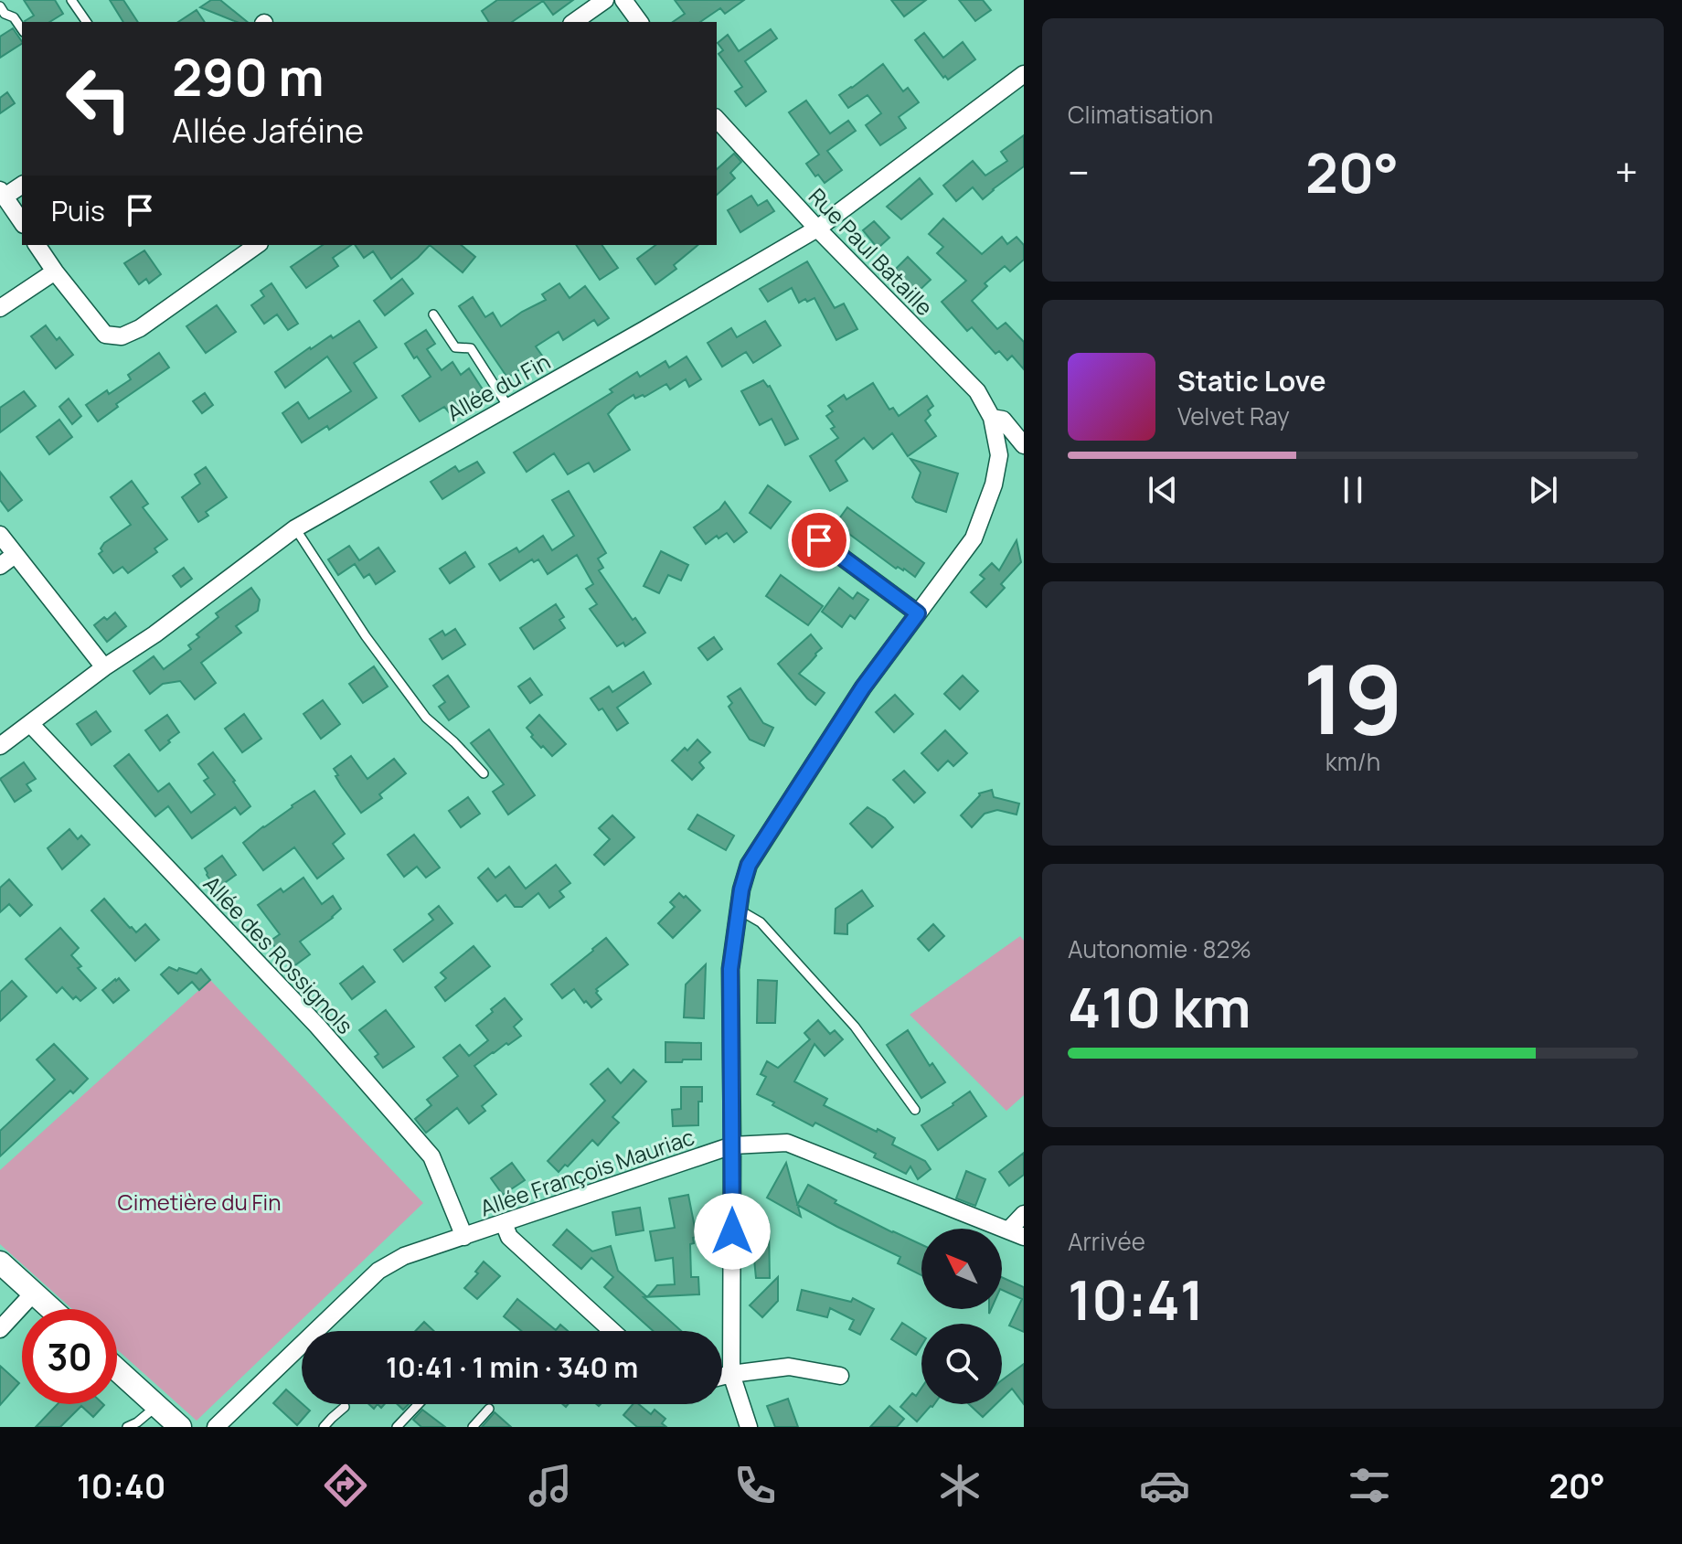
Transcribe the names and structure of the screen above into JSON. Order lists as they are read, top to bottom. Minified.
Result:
{"streets":{"street":["Rue Paul Bataille","Allée du Fin","Allée des Rossignols","Allée François Mauriac"]},"crossings":[["Rue Paul Bataille","Allée du Fin"],["Allée du Fin","Allée des Rossignols"],["Allée des Rossignols","Allée François Mauriac"]],"parks":["Cimetière du Fin"],"north":"top left","page":{"tile":["Climatisation",["19","km/h"],["Autonomie · 82%","410 km"],["Arrivée","10:41"]],"turn":["290 m","Allée Jaféine"],"heat":["−","20°","+"],"then":"Puis","song":["Static Love","Velvet Ray"],"limit":"30","trip":"10:41 · 1 min · 340 m","tabs":["10:40","20°"]}}
